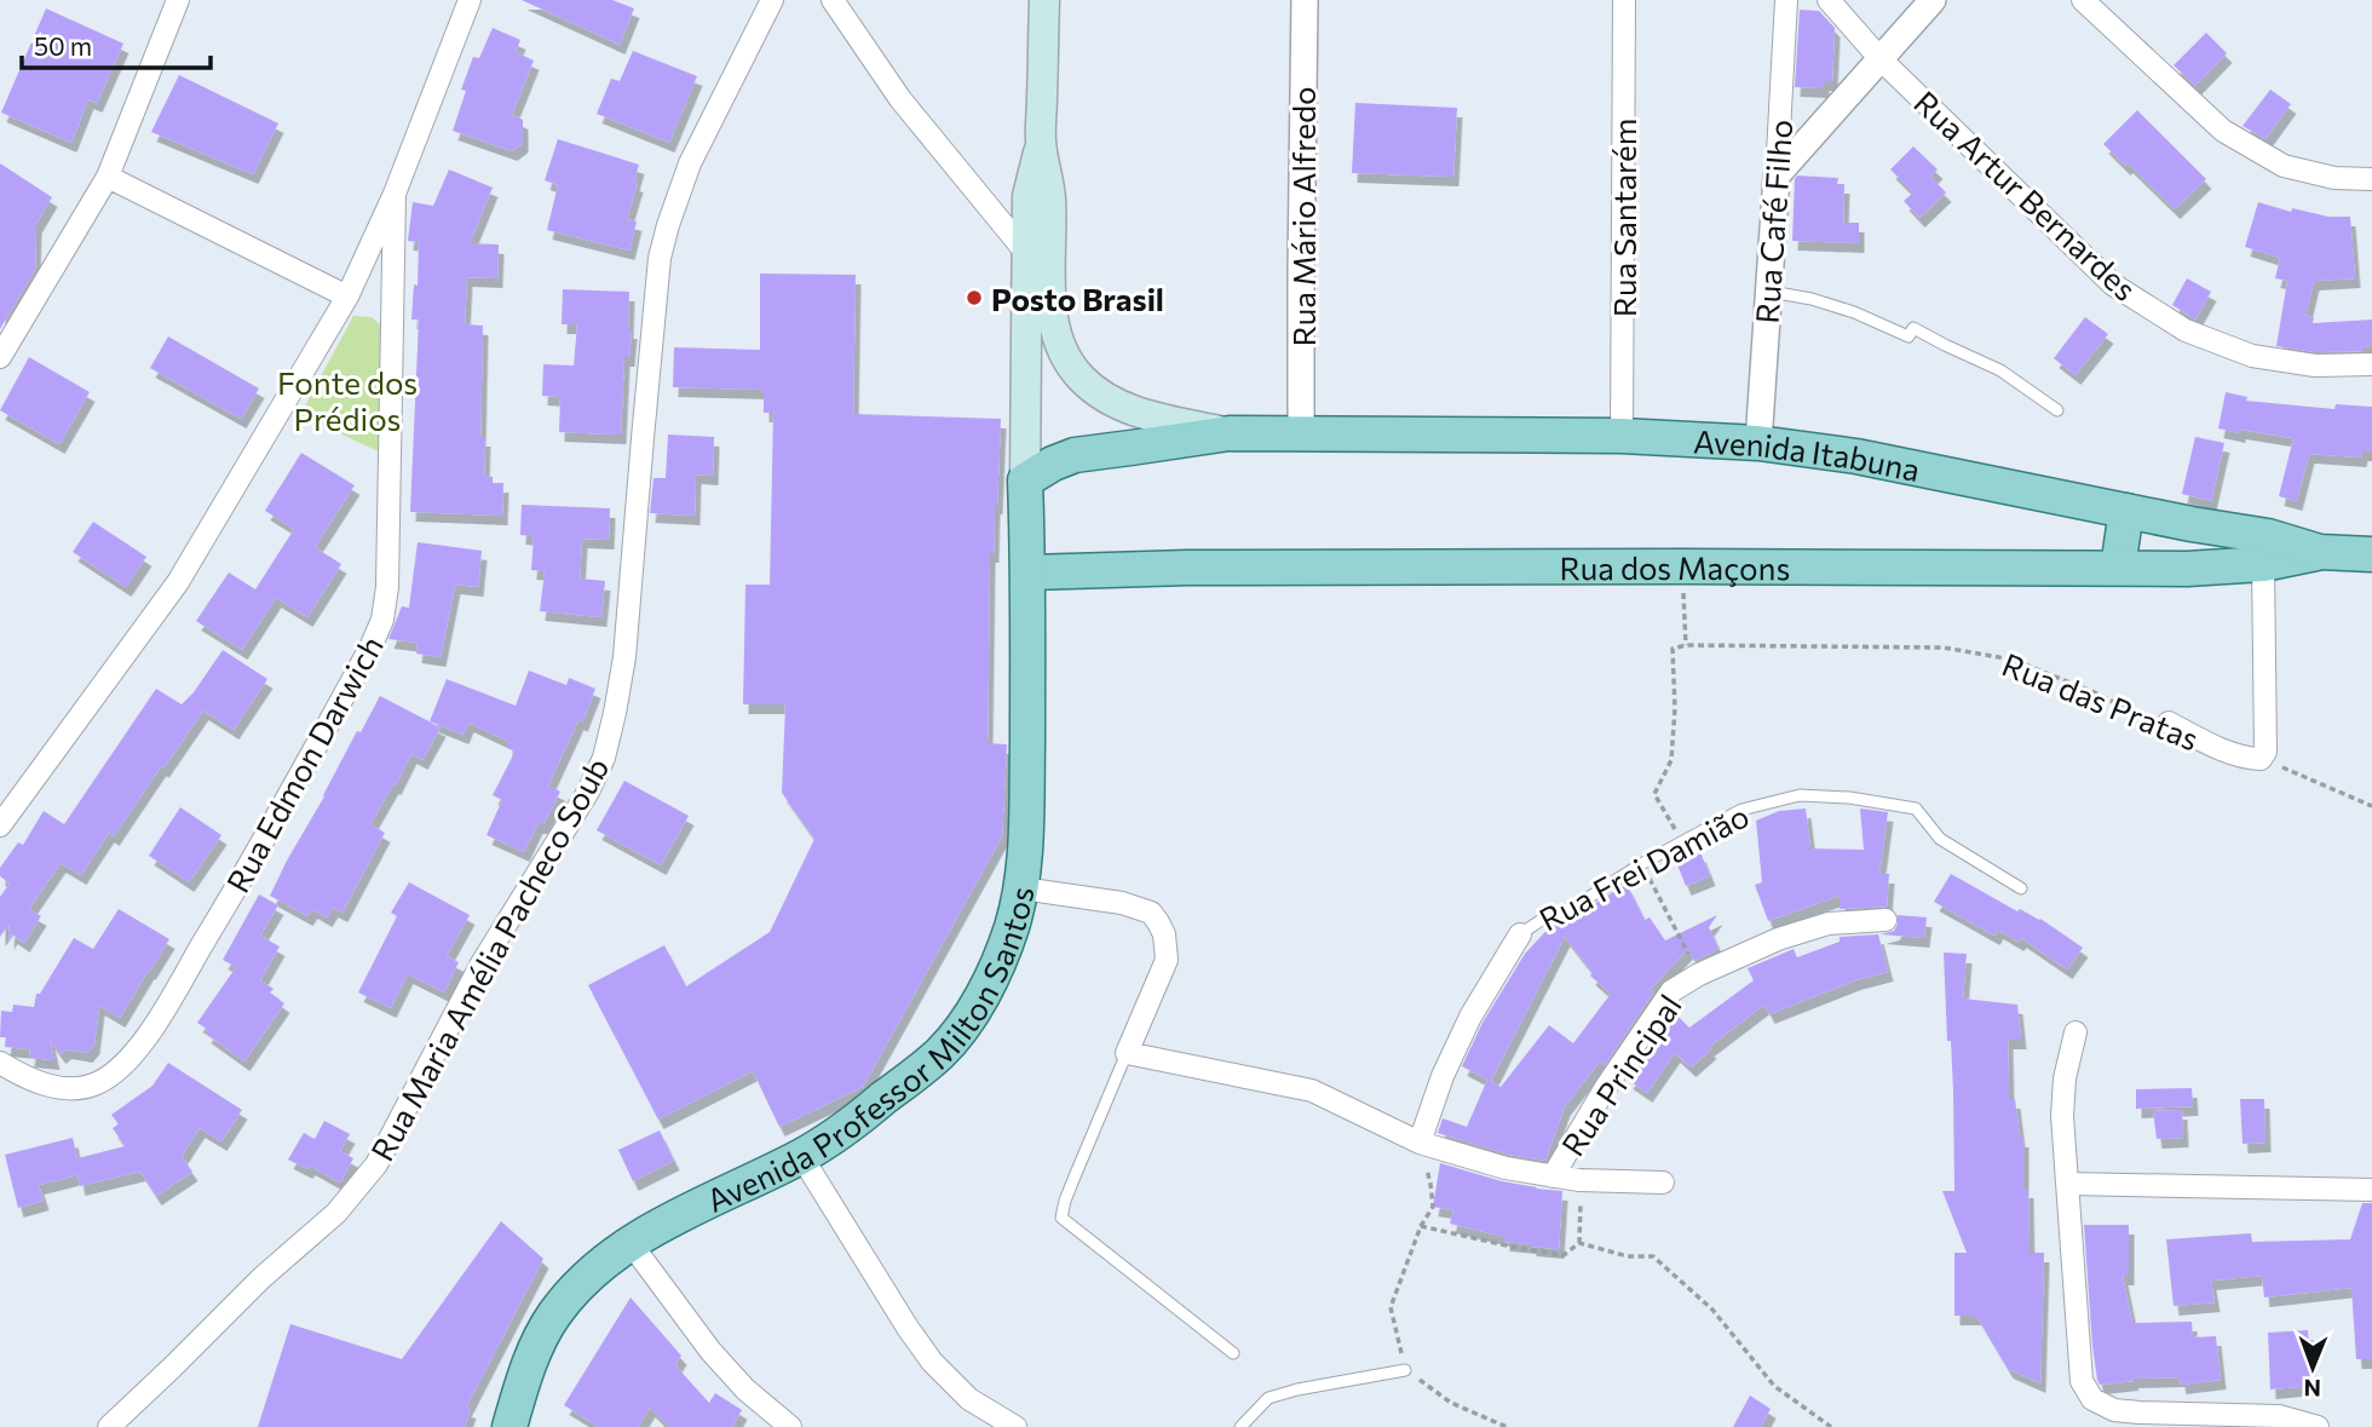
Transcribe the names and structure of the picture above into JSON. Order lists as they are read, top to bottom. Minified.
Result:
{"streets":{"main road":["Avenida Itabuna","Rua dos Maçons","Avenida Professor Milton Santos"],"street":["Rua Artur Bernardes","Rua Mário Alfredo","Rua Santarém","Rua Café Filho","Rua das Pratas","Rua Edmon Darwich","Rua Frei Damião","Rua Maria Amélia Pacheco Soub","Rua Principal"]},"crossings":[["Rua Mário Alfredo","Avenida Itabuna"],["Rua Santarém","Avenida Itabuna"],["Rua Café Filho","Avenida Itabuna"],["Avenida Itabuna","Rua dos Maçons"],["Avenida Itabuna","Avenida Professor Milton Santos"],["Rua dos Maçons","Avenida Professor Milton Santos"]],"parks":["Fonte dos Prédios"],"places":["Posto Brasil"],"scale_bar":"50 m","north":"bottom"}
